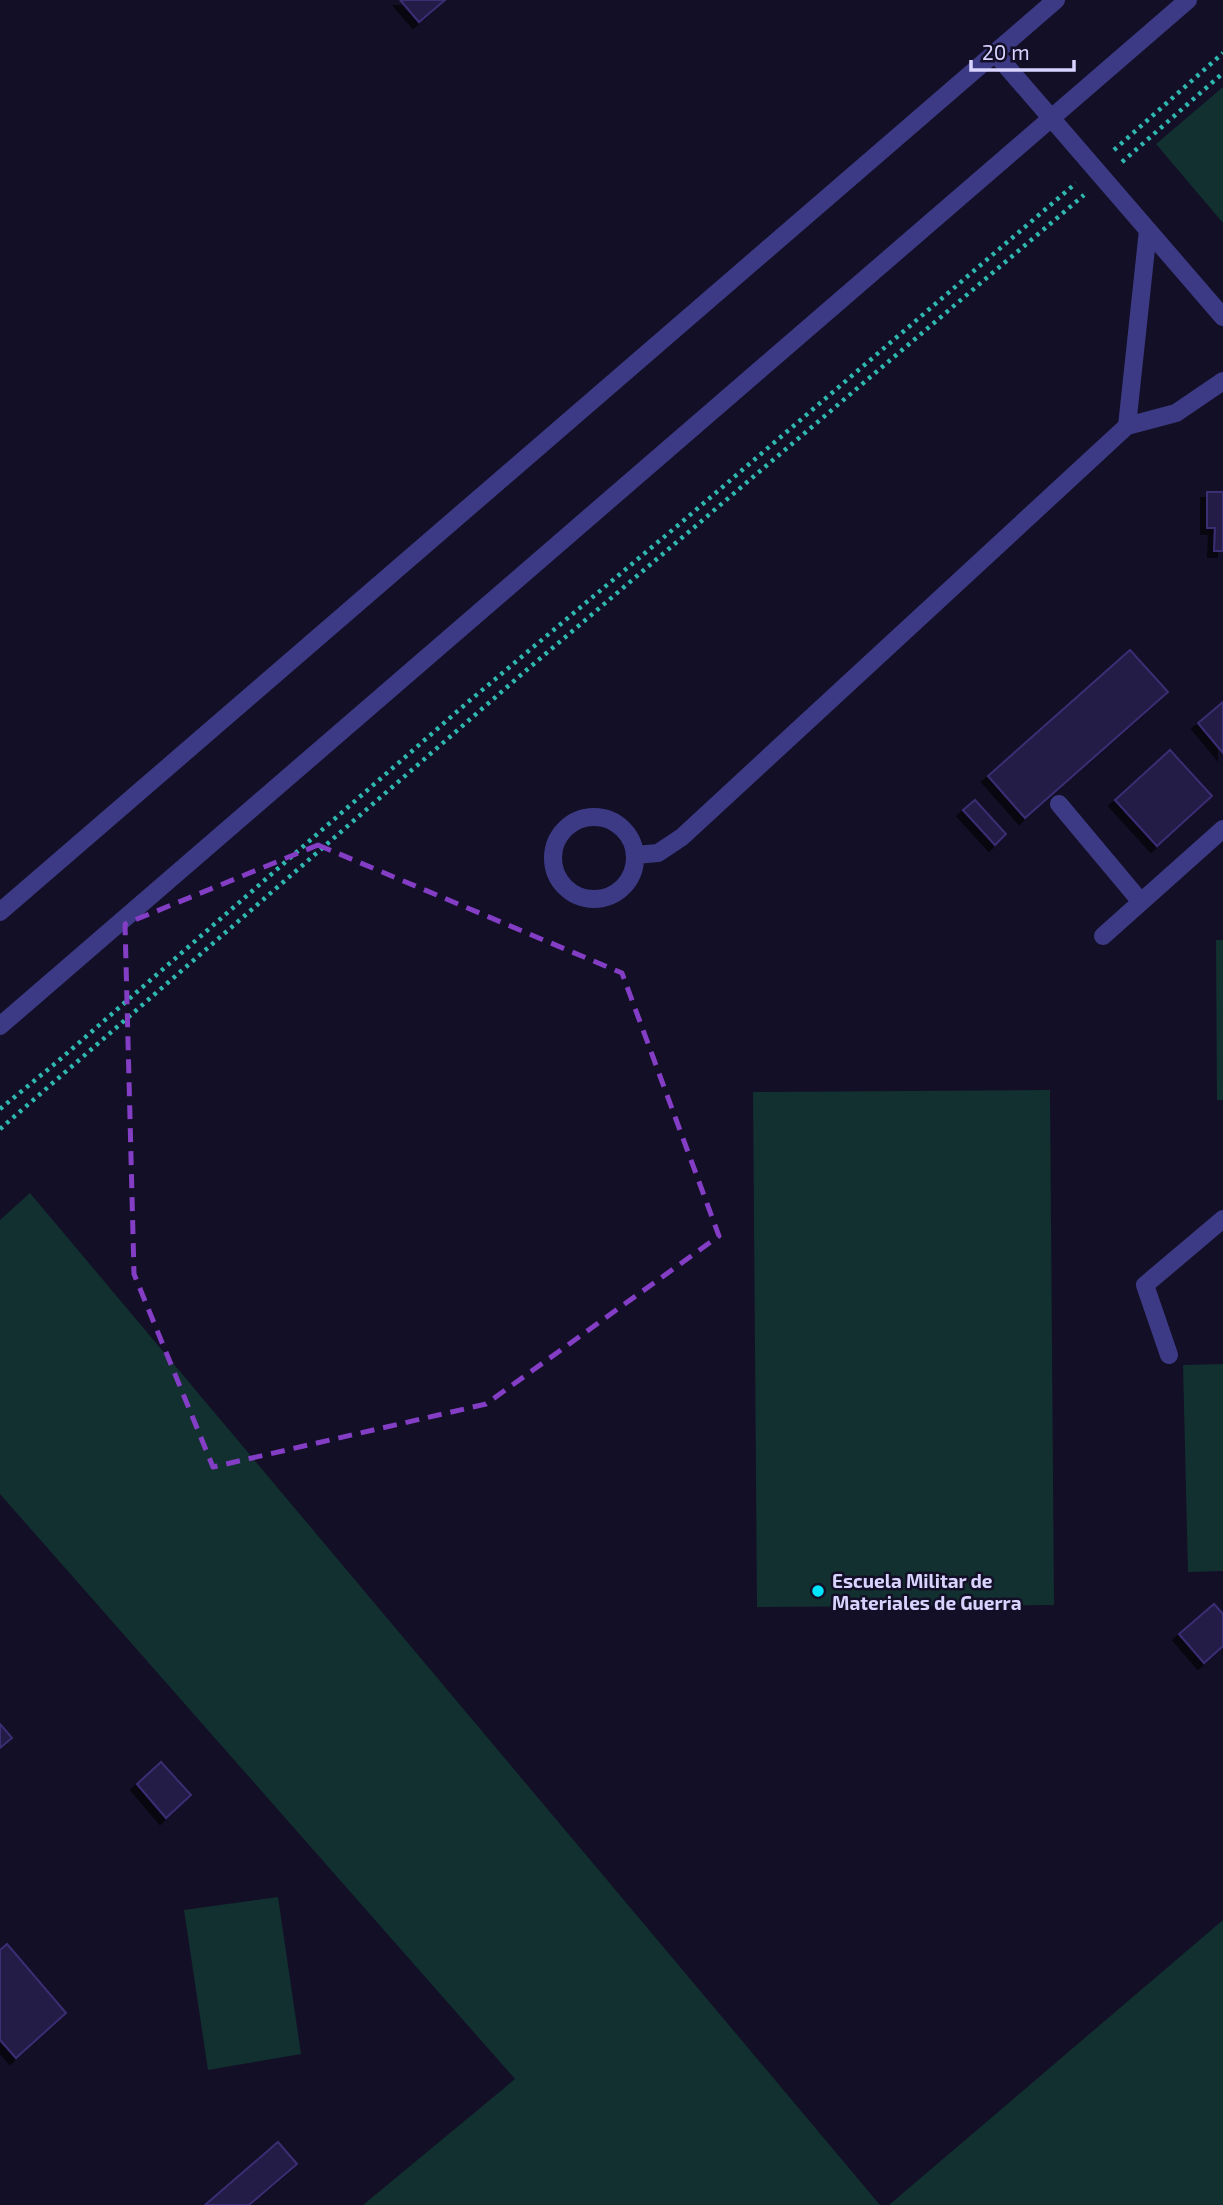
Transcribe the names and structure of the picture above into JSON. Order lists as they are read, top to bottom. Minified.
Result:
{"places":["Escuela Militar de Materiales de Guerra"],"scale_bar":"20 m"}
